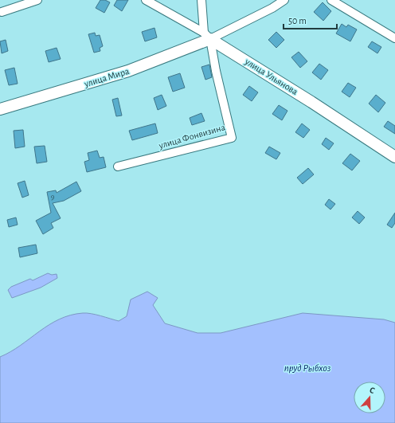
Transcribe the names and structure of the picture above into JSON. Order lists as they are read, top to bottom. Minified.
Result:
{"streets":{"street":["улица Ульянова","улица Мира","улица Фонвизина"]},"crossings":[["улица Ульянова","улица Мира"],["улица Ульянова","улица Фонвизина"],["улица Мира","улица Фонвизина"]],"water":["пруд Рыбхоз"],"house_numbers":["9"],"scale_bar":"50 m","north":"top"}
